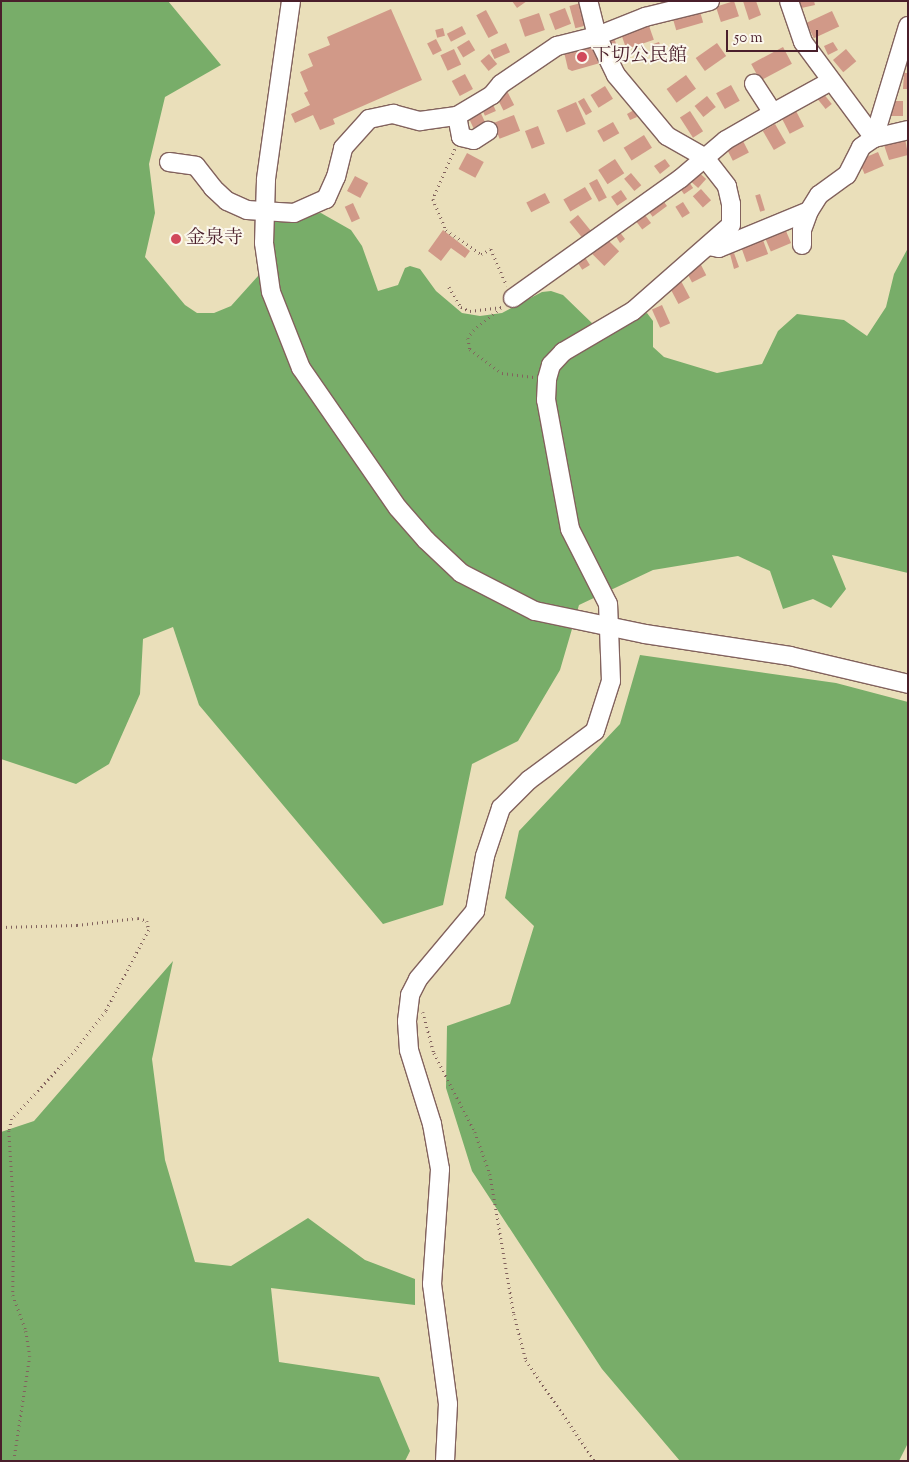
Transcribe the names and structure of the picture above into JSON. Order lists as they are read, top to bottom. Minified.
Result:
{"places":["下切公民館","金泉寺"],"scale_bar":"50 m"}
